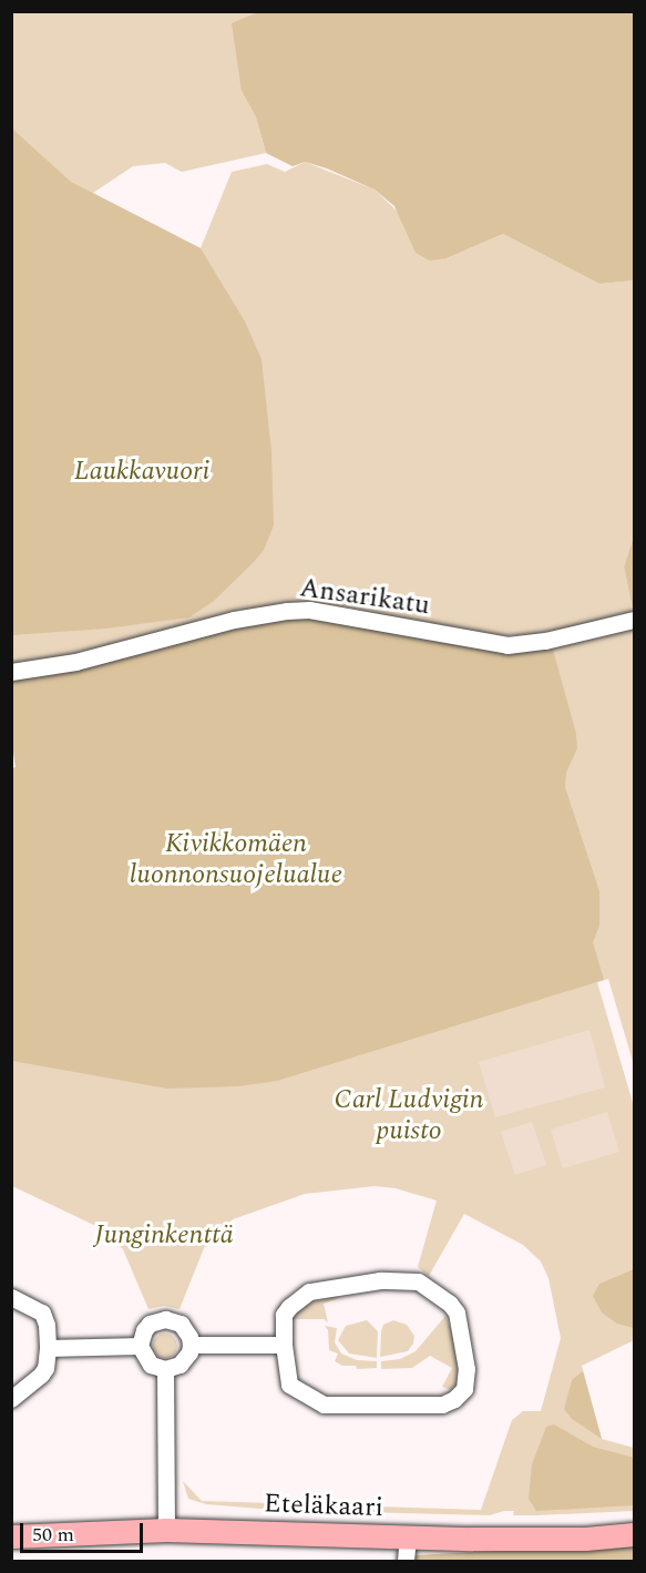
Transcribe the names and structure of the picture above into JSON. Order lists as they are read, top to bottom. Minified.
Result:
{"streets":{"main road":["Eteläkaari"],"street":["Ansarikatu"]},"parks":["Laukkavuori","Kivikkomäen luonnonsuojelualue","Carl Ludvigin puisto","Junginkenttä"],"scale_bar":"50 m"}
